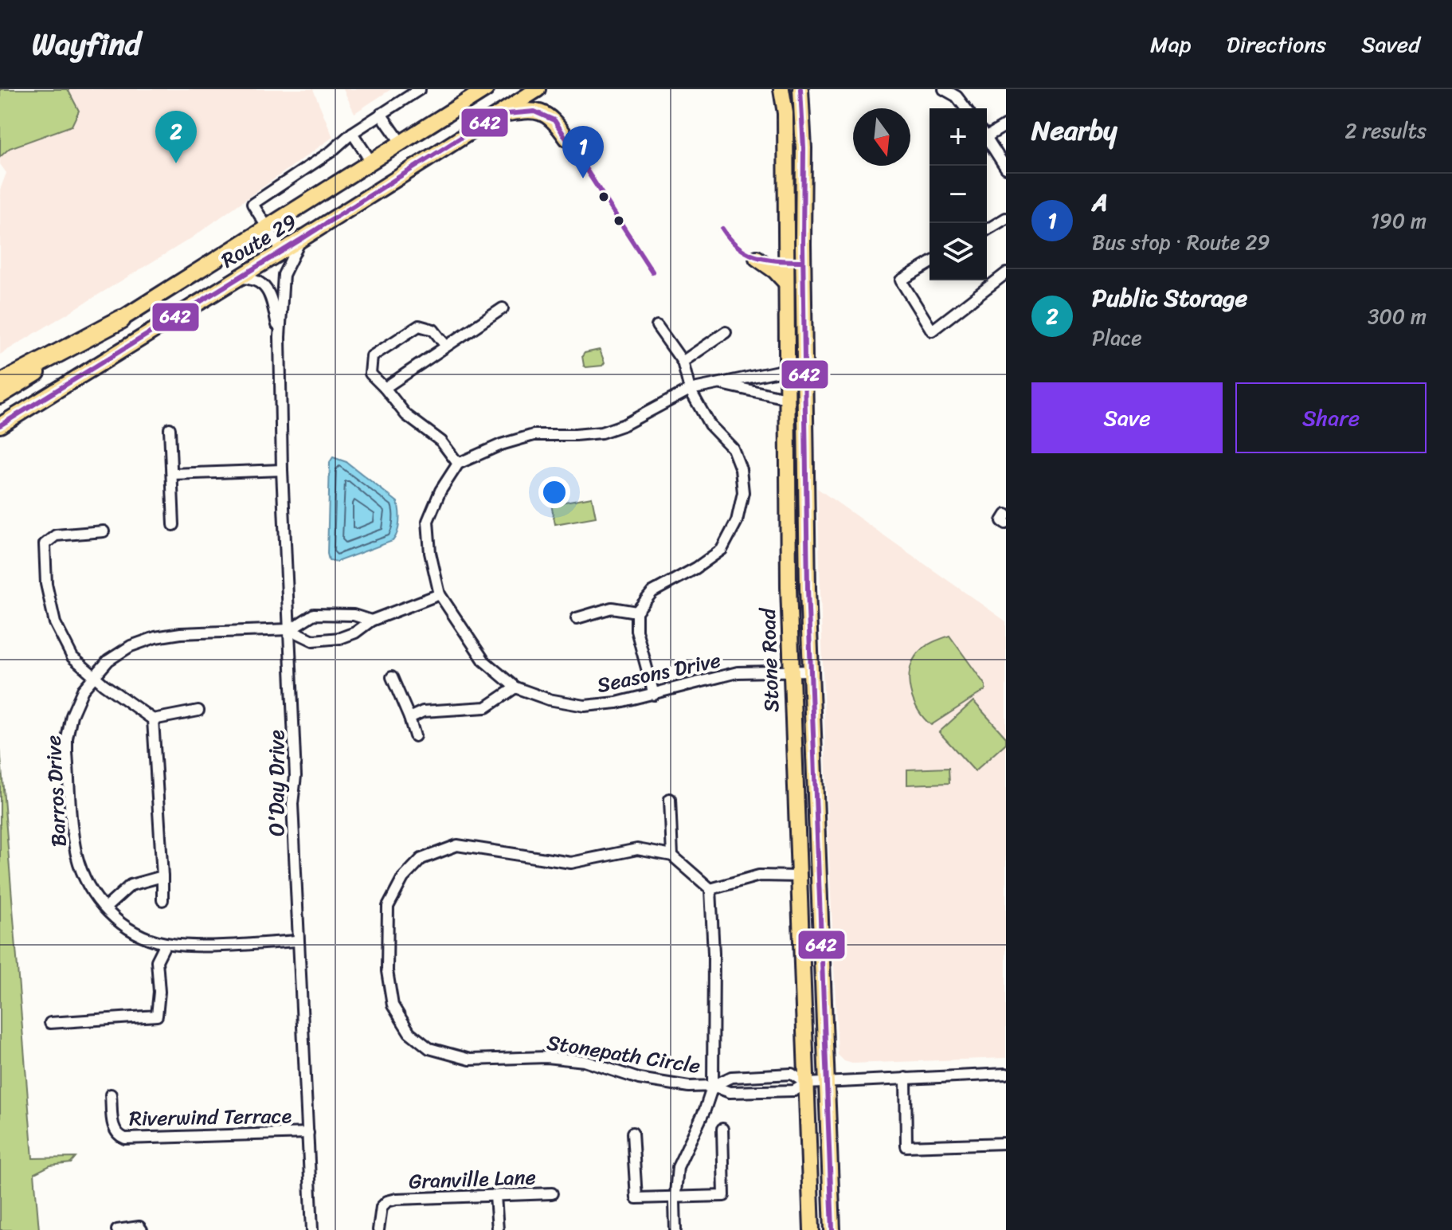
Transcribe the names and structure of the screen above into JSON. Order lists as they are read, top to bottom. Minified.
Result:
{"streets":{"main road":["Route 29","Stone Road"],"street":["Seasons Drive","O'Day Drive","Barros Drive","Stonepath Circle","Riverwind Terrace","Granville Lane"]},"crossings":[["Route 29","O'Day Drive"],["Stone Road","Seasons Drive"],["Stone Road","Stonepath Circle"],["O'Day Drive","Barros Drive"],["O'Day Drive","Riverwind Terrace"]],"lines":["transit line 642"],"north":"bottom","page":{"header":"Wayfind","nav":["Map","Directions","Saved"],"heading":["Nearby","2 results"],"map_buttons":["+","−"],"pins":["2","1"],"list":[{"mark":"1","name":"A","note":"Bus stop · Route 29","value":"190 m"},{"mark":"2","name":"Public Storage","note":"Place","value":"300 m"}],"buttons":["Save","Share"]}}
